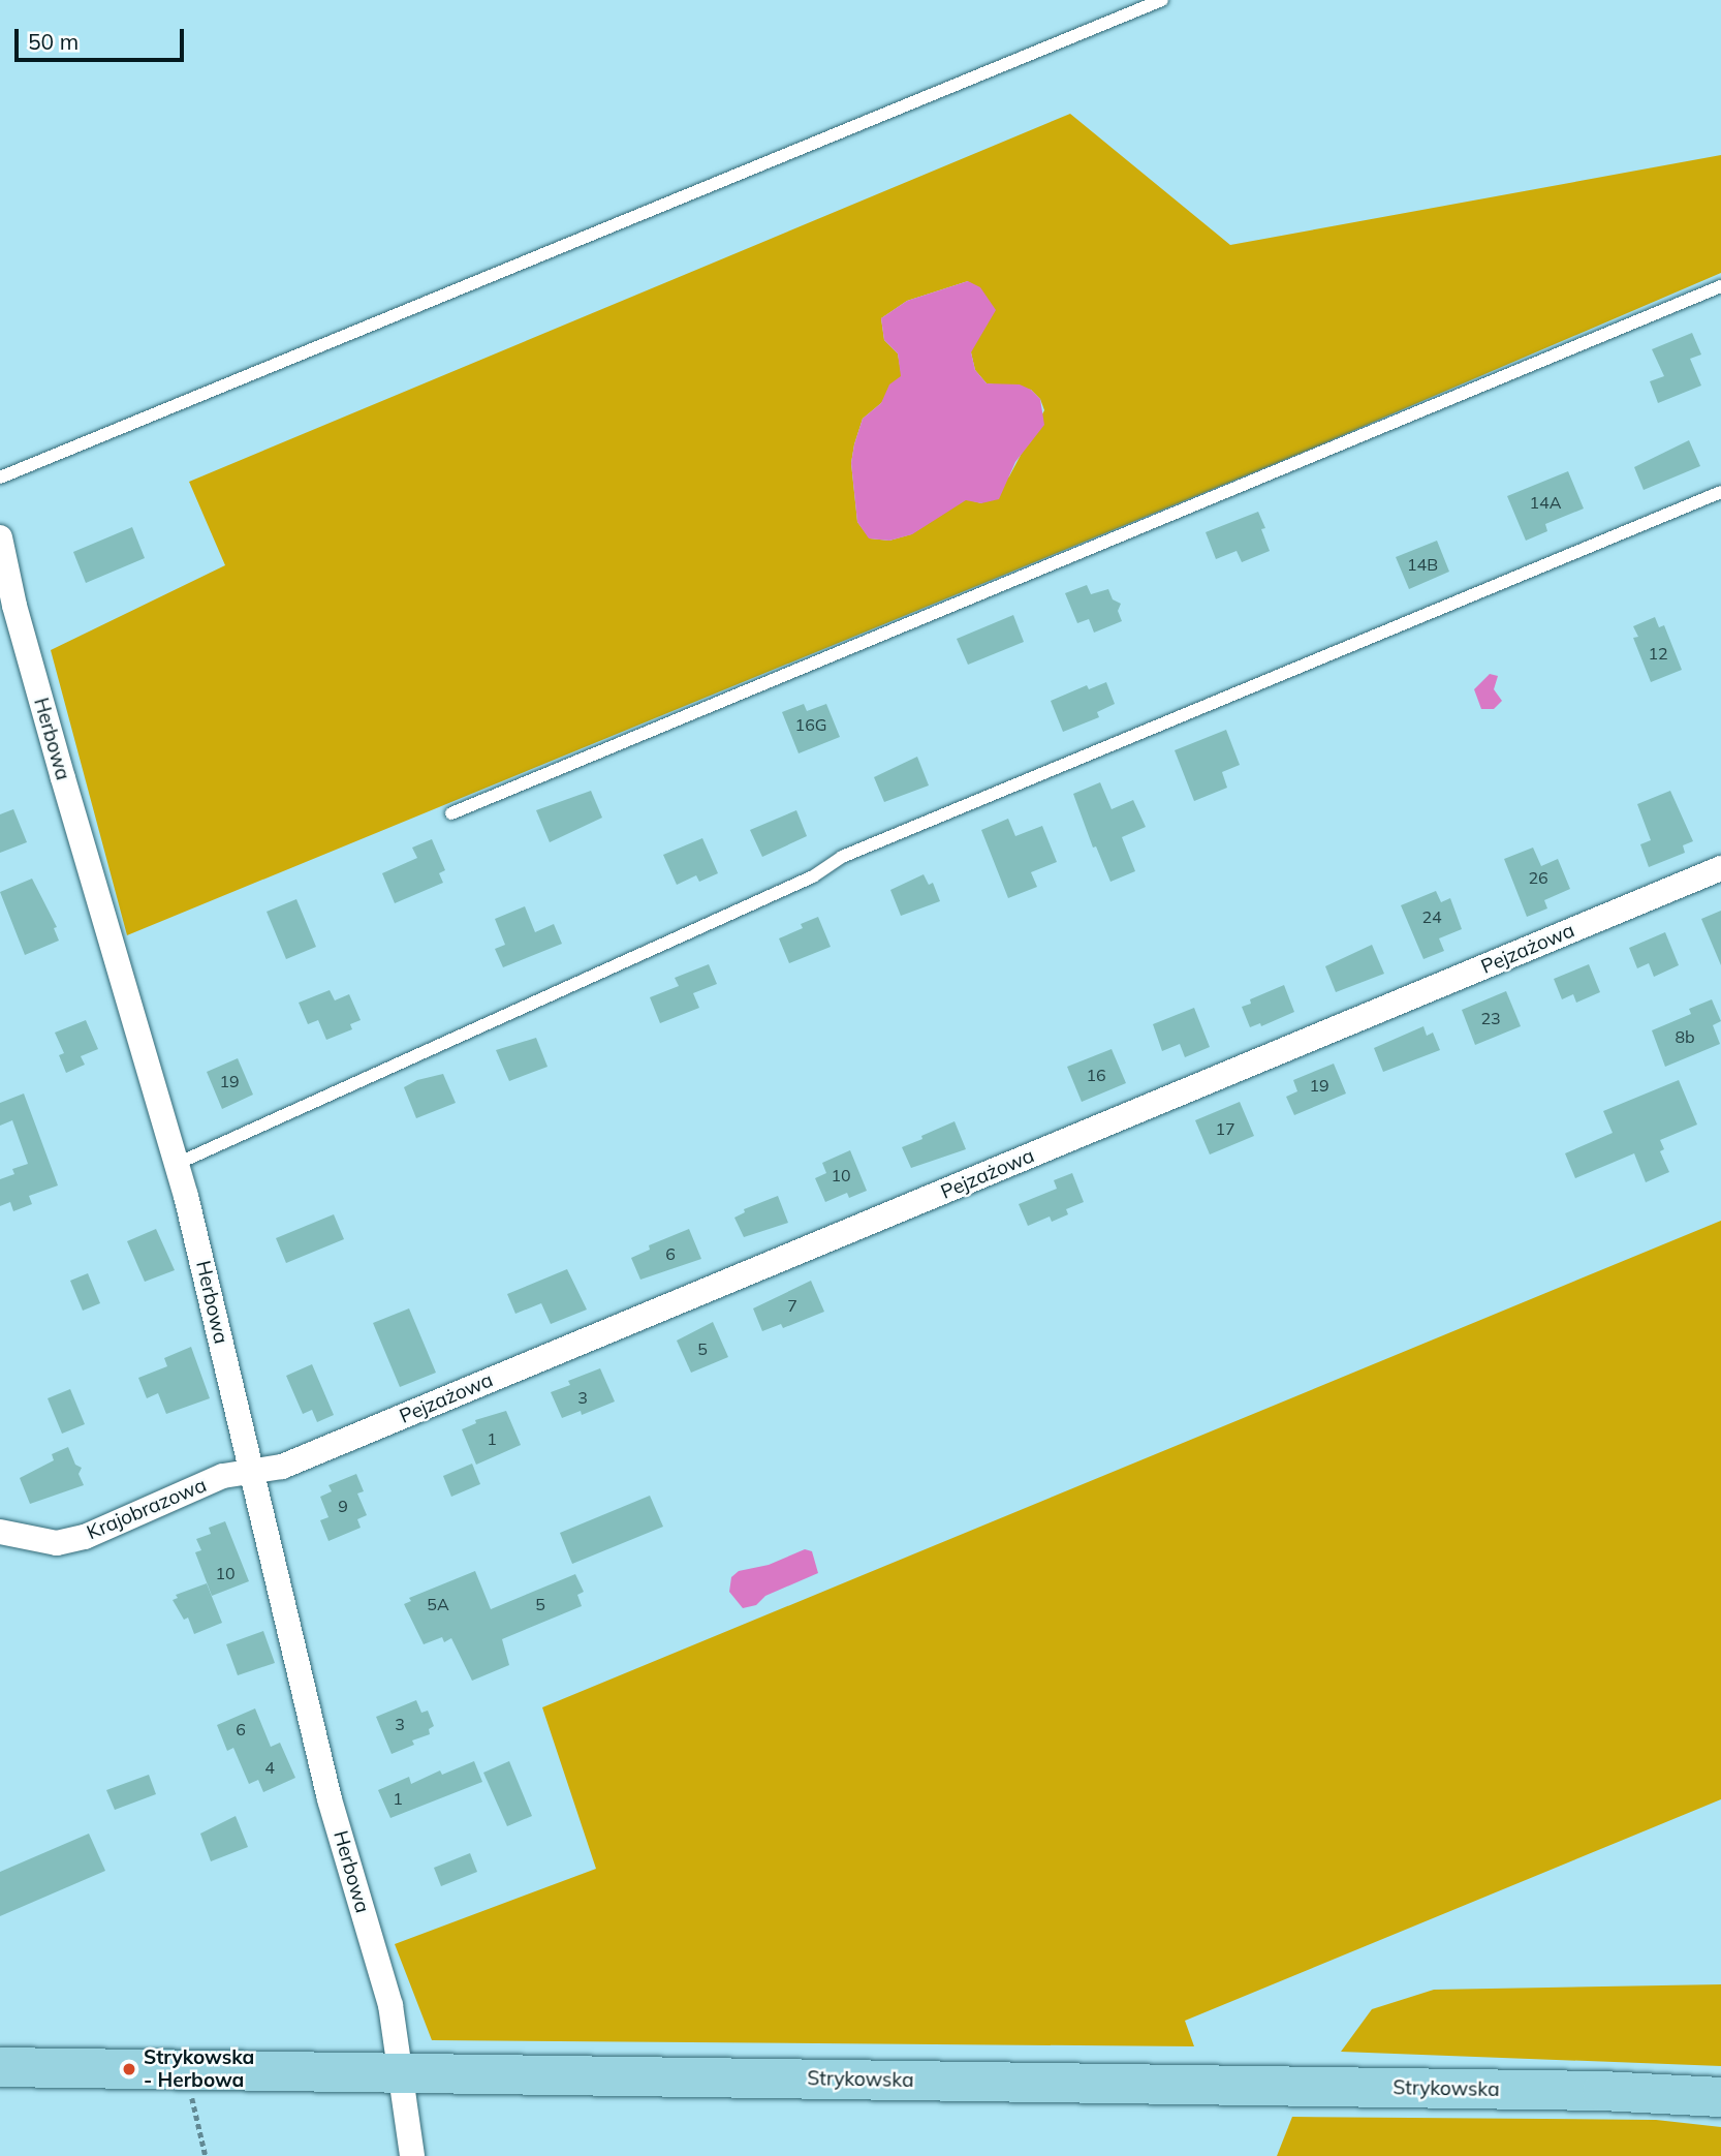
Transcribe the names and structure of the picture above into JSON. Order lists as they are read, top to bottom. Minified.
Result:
{"streets":{"main road":["Strykowska"],"street":["Herbowa","Pejzażowa","Krajobrazowa"]},"crossings":[["Herbowa","Pejzażowa"],["Herbowa","Krajobrazowa"],["Herbowa","Strykowska"],["Pejzażowa","Krajobrazowa"]],"places":["Strykowska - Herbowa"],"house_numbers":["14A","14B","12","16G","26","24","23","8b","16","19","19","17","10","6","7","5","3","1","9","10","5A","5","3","6","4","1"],"scale_bar":"50 m"}
